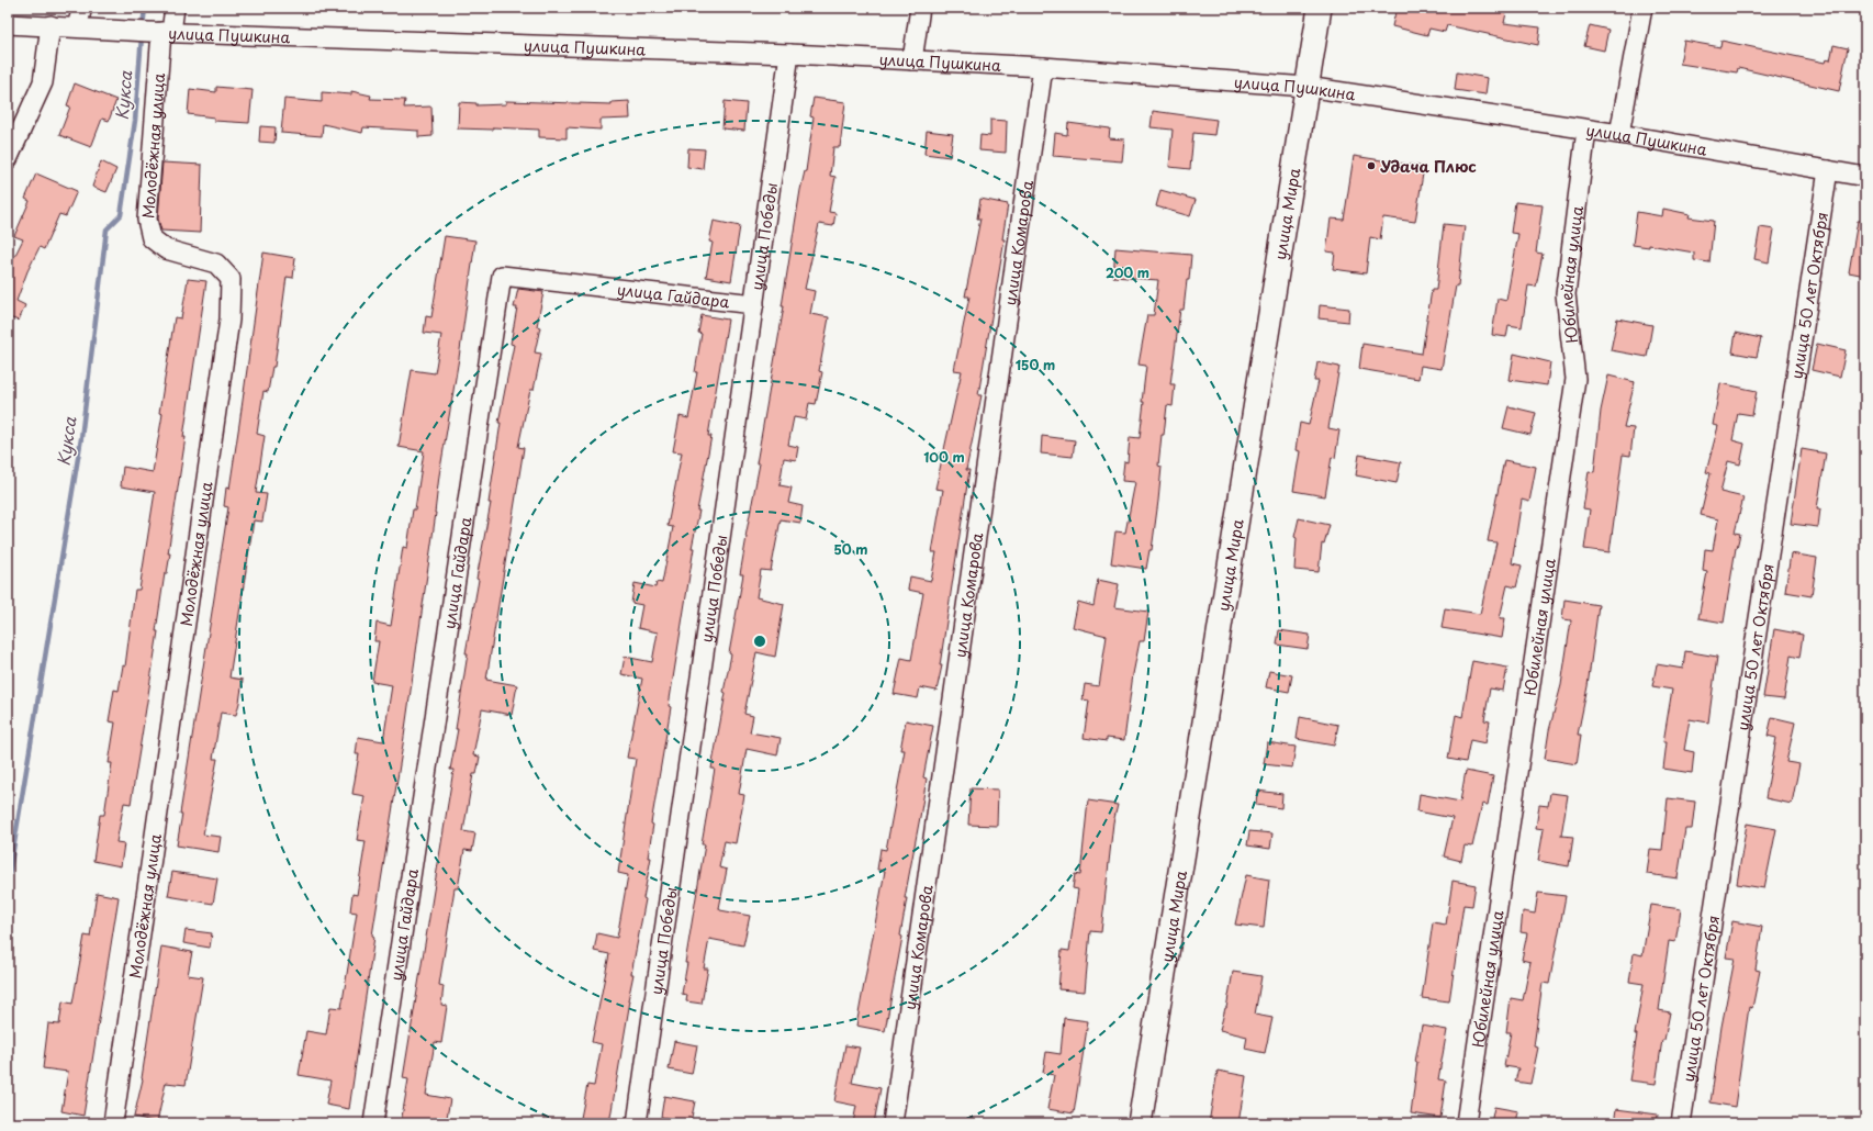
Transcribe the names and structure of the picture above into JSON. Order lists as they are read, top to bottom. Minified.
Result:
{"streets":{"main road":["улица Мира"],"street":["улица Пушкина","Молодёжная улица","улица Победы","улица Комарова","Юбилейная улица","улица Гайдара","улица 50 лет Октября"]},"crossings":[["улица Пушкина","Молодёжная улица"],["улица Пушкина","улица Мира"],["улица Пушкина","улица Победы"],["улица Пушкина","улица Комарова"],["улица Пушкина","Юбилейная улица"],["улица Пушкина","улица 50 лет Октября"],["улица Победы","улица Гайдара"]],"water":["Кукса"],"places":["Удача Плюс"],"rings":["200 m","150 m","100 m","50 m"]}
